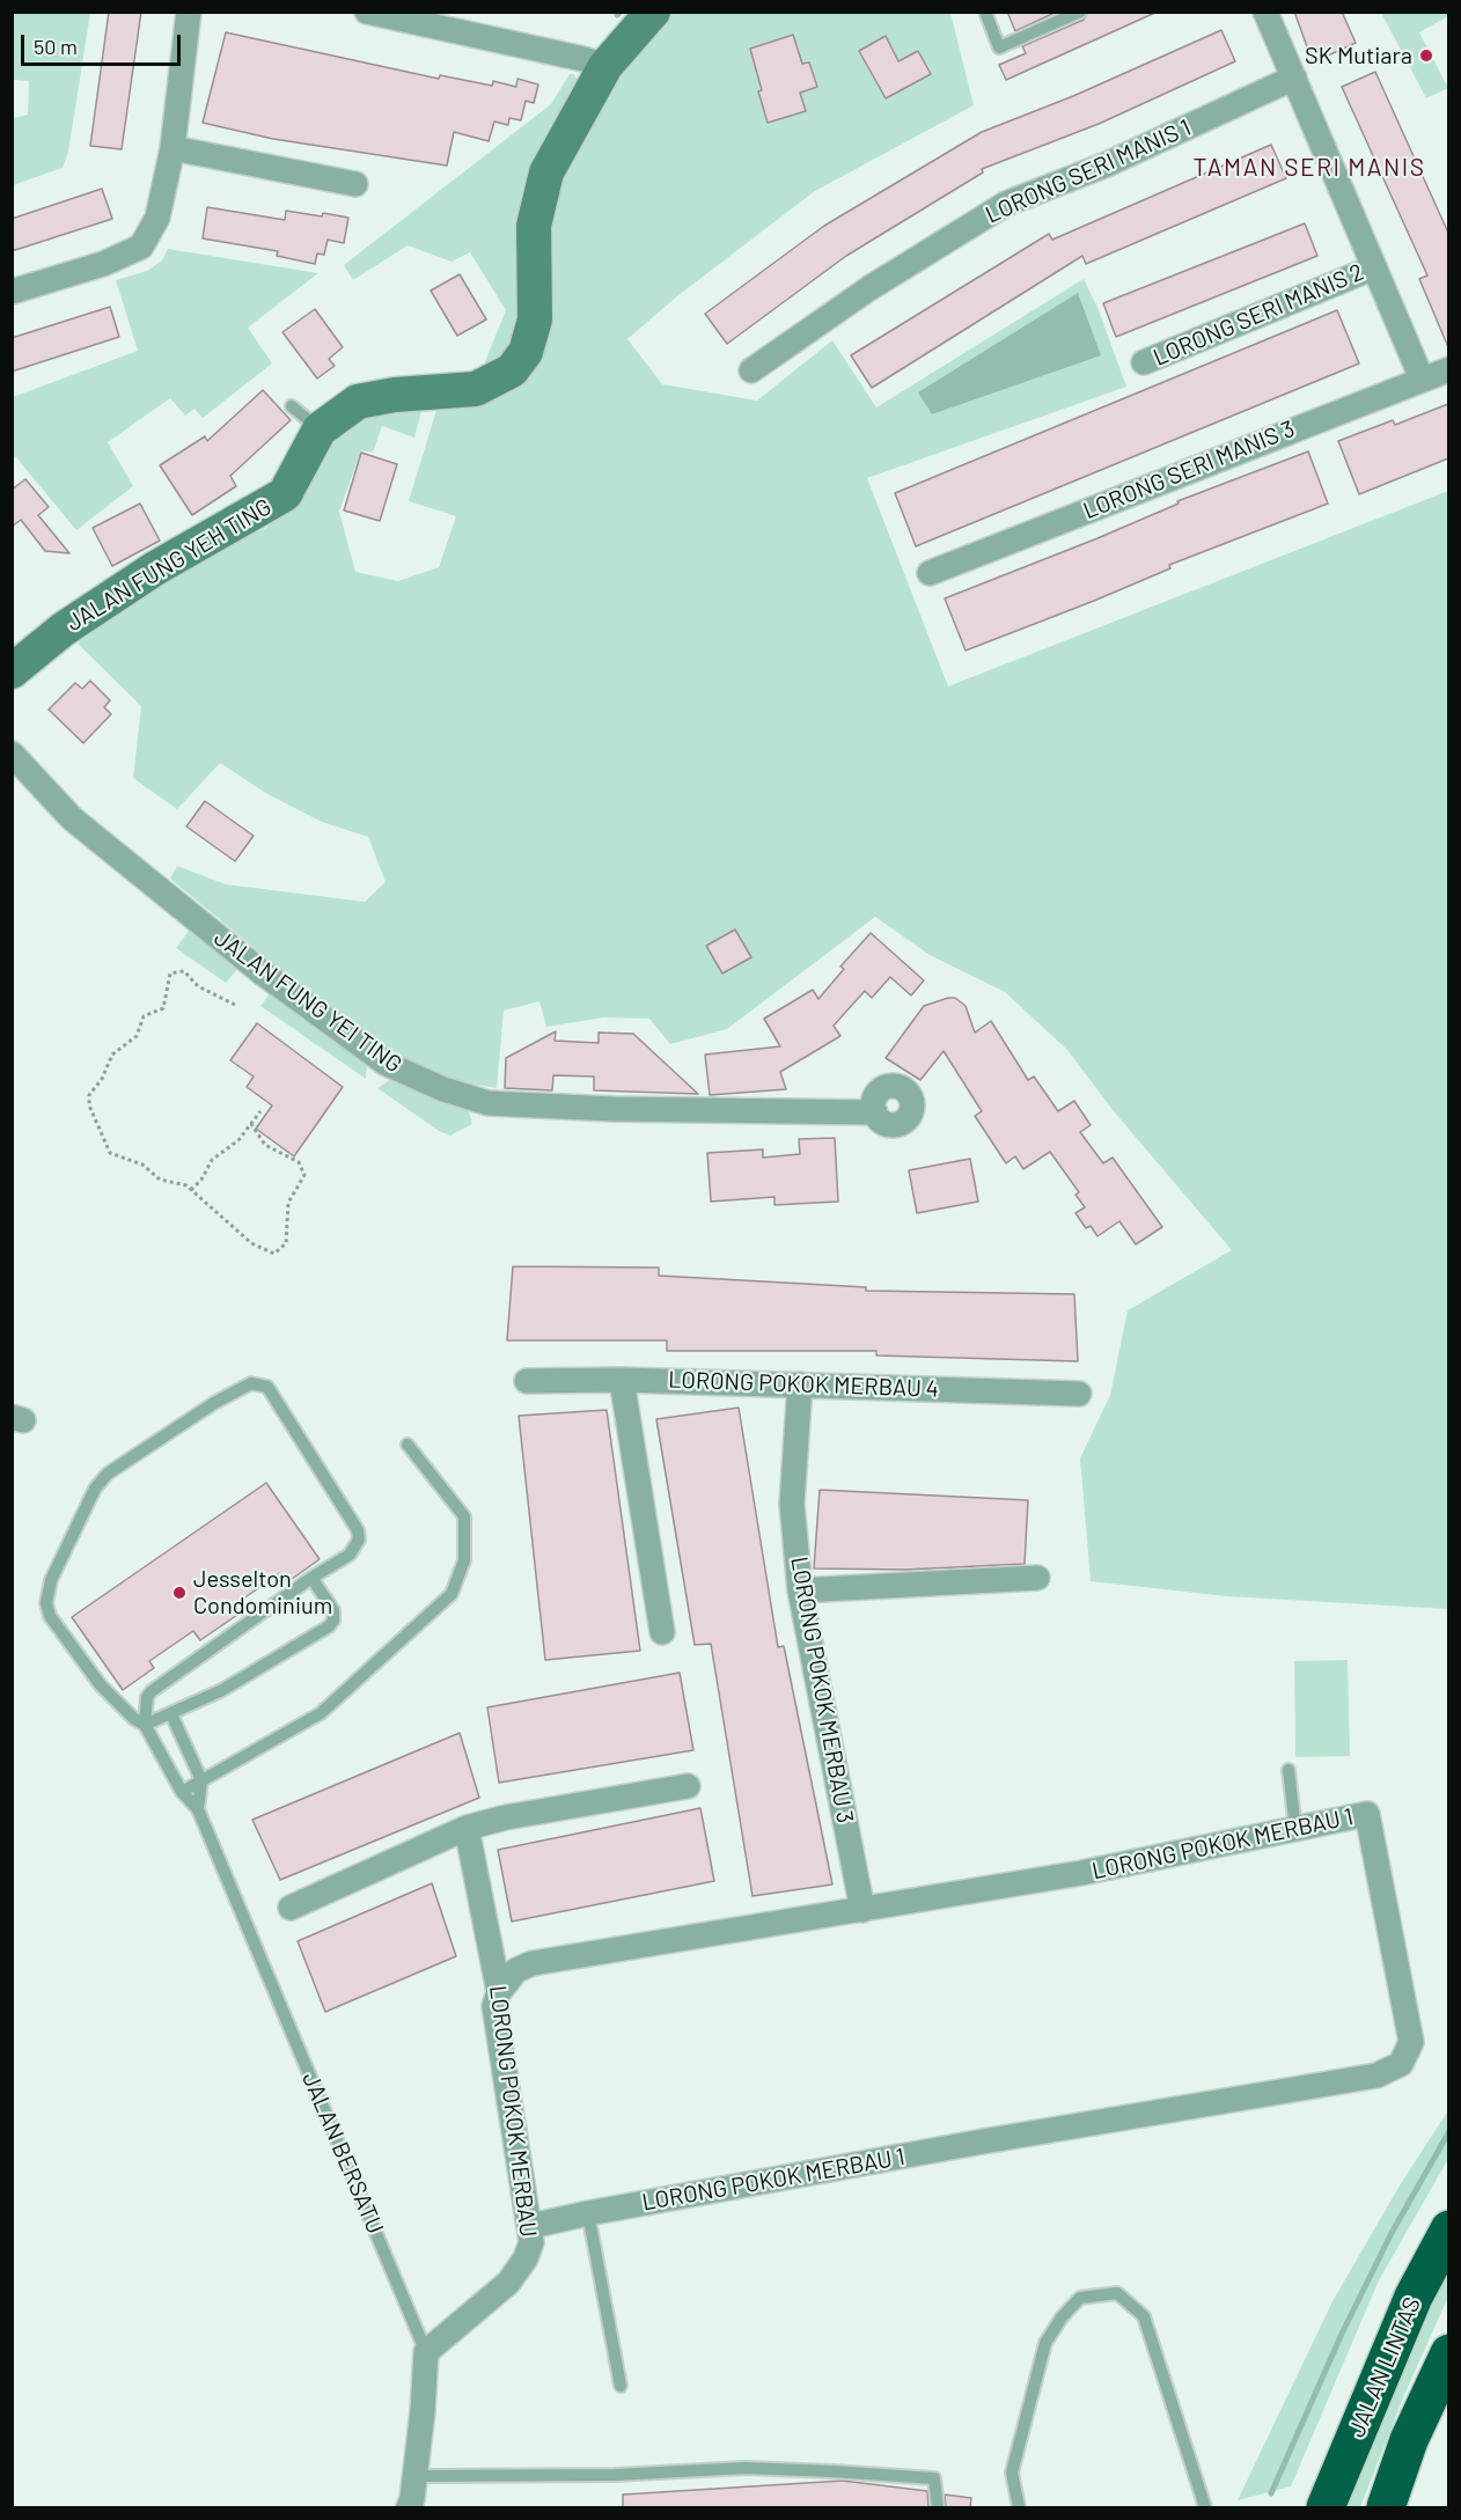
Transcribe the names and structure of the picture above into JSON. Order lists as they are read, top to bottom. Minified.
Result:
{"streets":{"highway":["JALAN LINTAS"],"street":["LORONG SERI MANIS 1","LORONG SERI MANIS 2","LORONG SERI MANIS 3","JALAN FUNG YEH TING","JALAN FUNG YEI TING","LORONG POKOK MERBAU 4","LORONG POKOK MERBAU 3","LORONG POKOK MERBAU 1","LORONG POKOK MERBAU","JALAN BERSATU"]},"crossings":[["LORONG POKOK MERBAU 4","LORONG POKOK MERBAU 3"],["LORONG POKOK MERBAU 3","LORONG POKOK MERBAU 1"],["LORONG POKOK MERBAU 1","LORONG POKOK MERBAU"],["LORONG POKOK MERBAU","JALAN BERSATU"]],"districts":["TAMAN SERI MANIS"],"places":["SK Mutiara","Jesselton Condominium"],"scale_bar":"50 m"}
